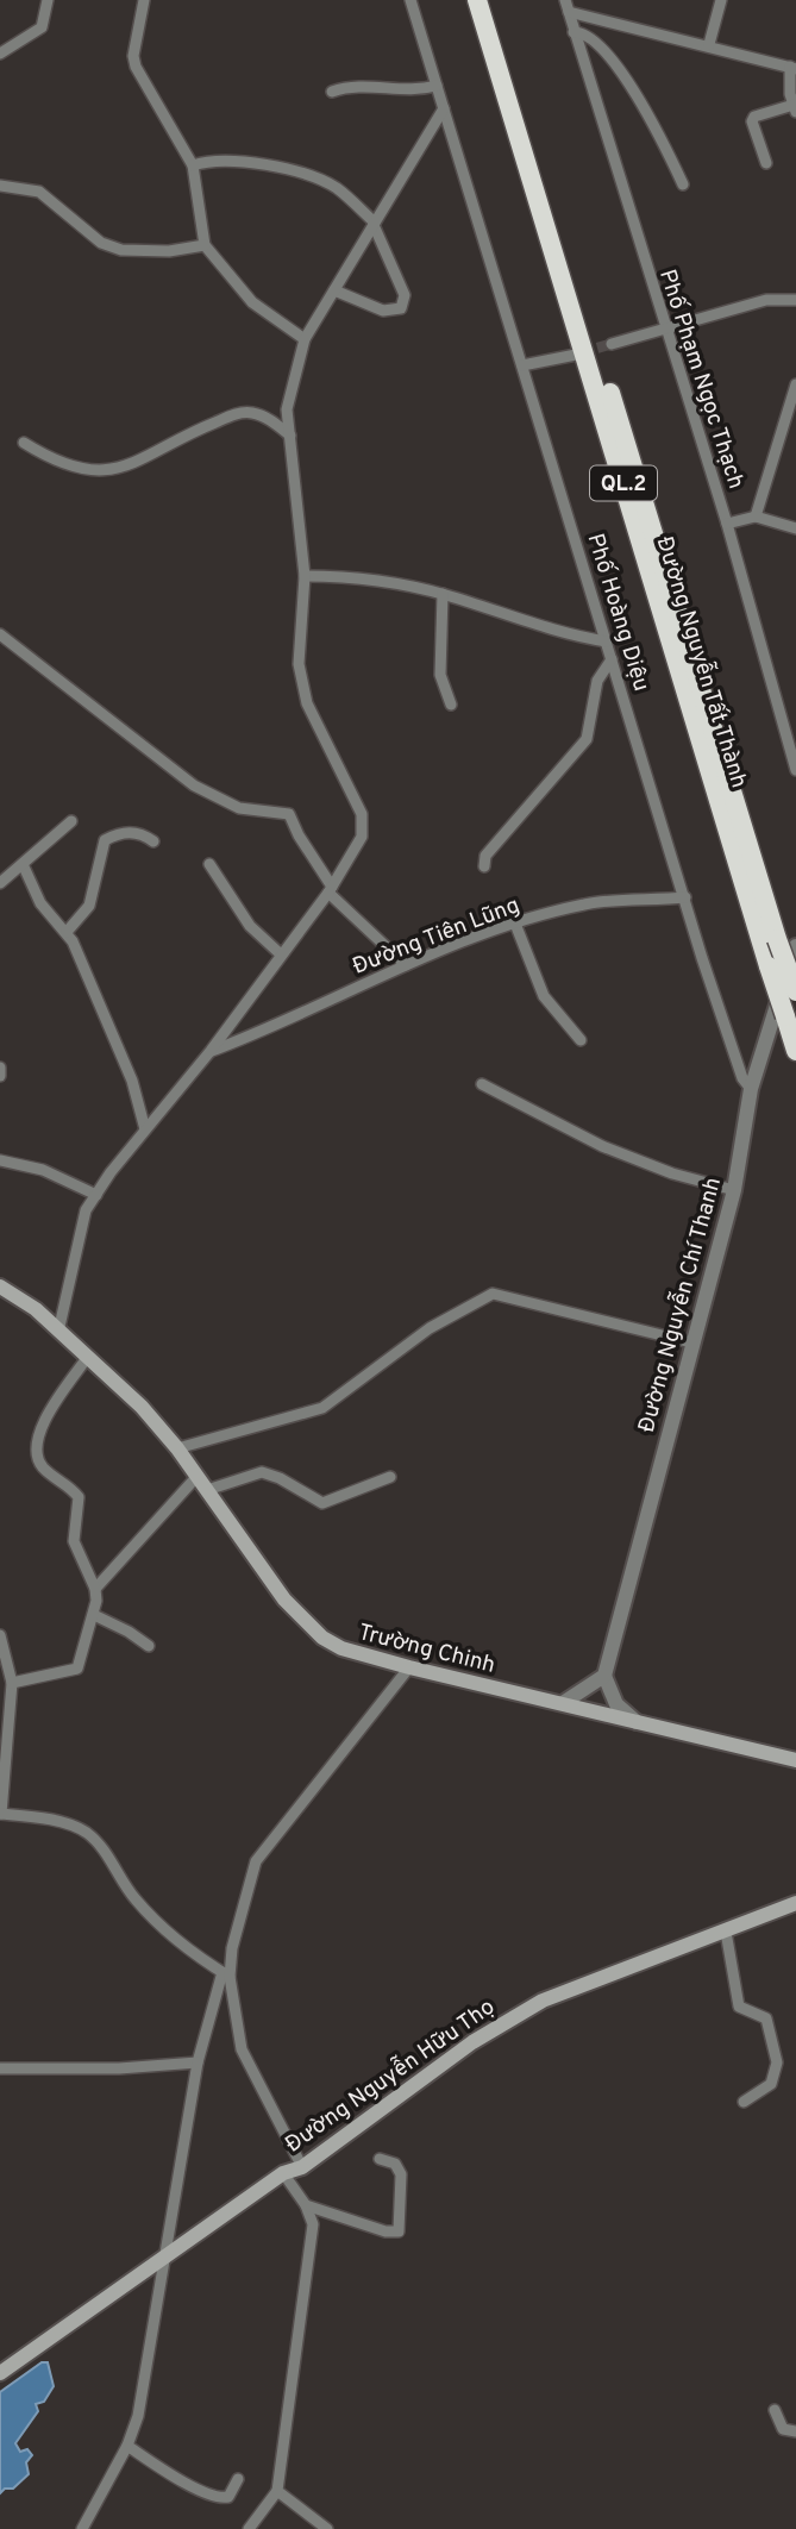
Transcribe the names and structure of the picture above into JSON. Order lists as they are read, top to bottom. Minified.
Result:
{"streets":{"highway":["QL.2","Đường Nguyễn Tất Thành"],"main road":["Trường Chinh","Đường Nguyễn Hữu Thọ"],"street":["Phố Phạm Ngọc Thạch","Phố Hoàng Diệu","Đường Tiên Lũng","Đường Nguyễn Chí Thanh"]},"crossings":[["Phố Hoàng Diệu","Đường Tiên Lũng"],["Phố Hoàng Diệu","Đường Nguyễn Chí Thanh"]]}
